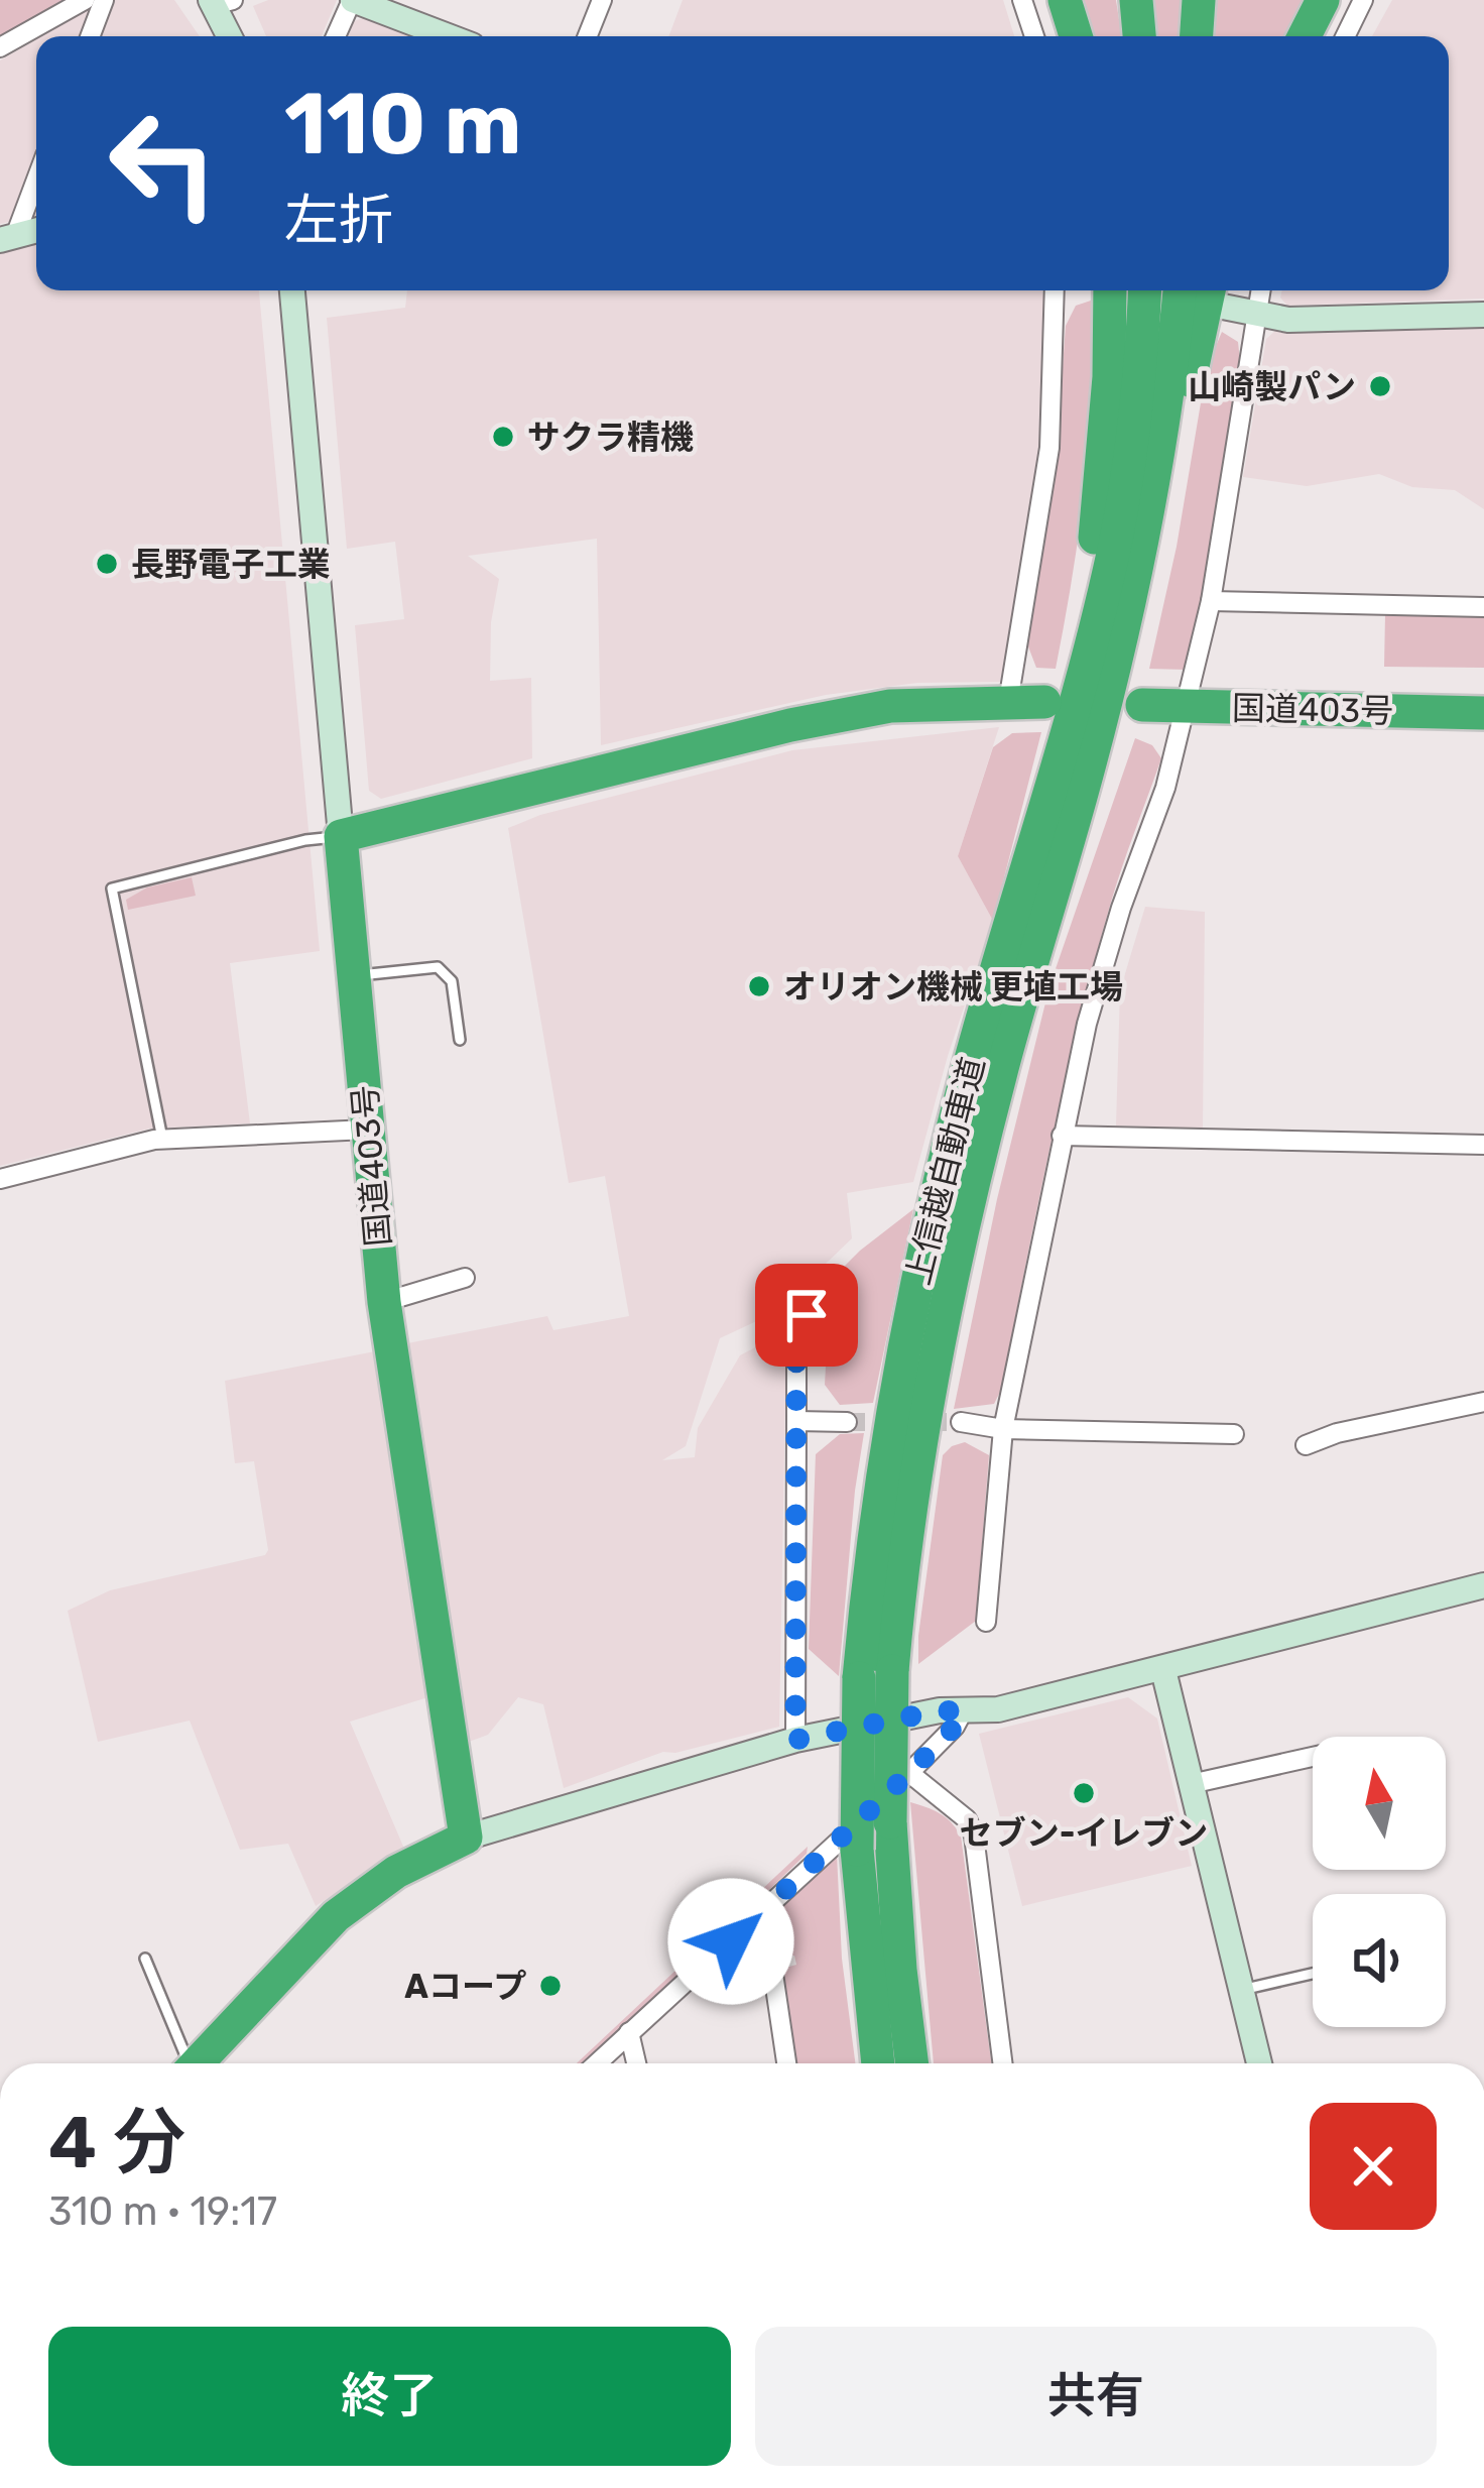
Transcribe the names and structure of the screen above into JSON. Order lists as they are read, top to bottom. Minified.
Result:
{"streets":{"highway":["国道403号","上信越自動車道"]},"places":["山崎製パン","サクラ精機","長野電子工業","オリオン機械 更埴工場","セブン-イレブン","Aコープ"],"north":"top","page":{"turn":["110 m","左折"],"heading":["4 分","310 m · 19:17"],"buttons":["終了","共有"]}}
